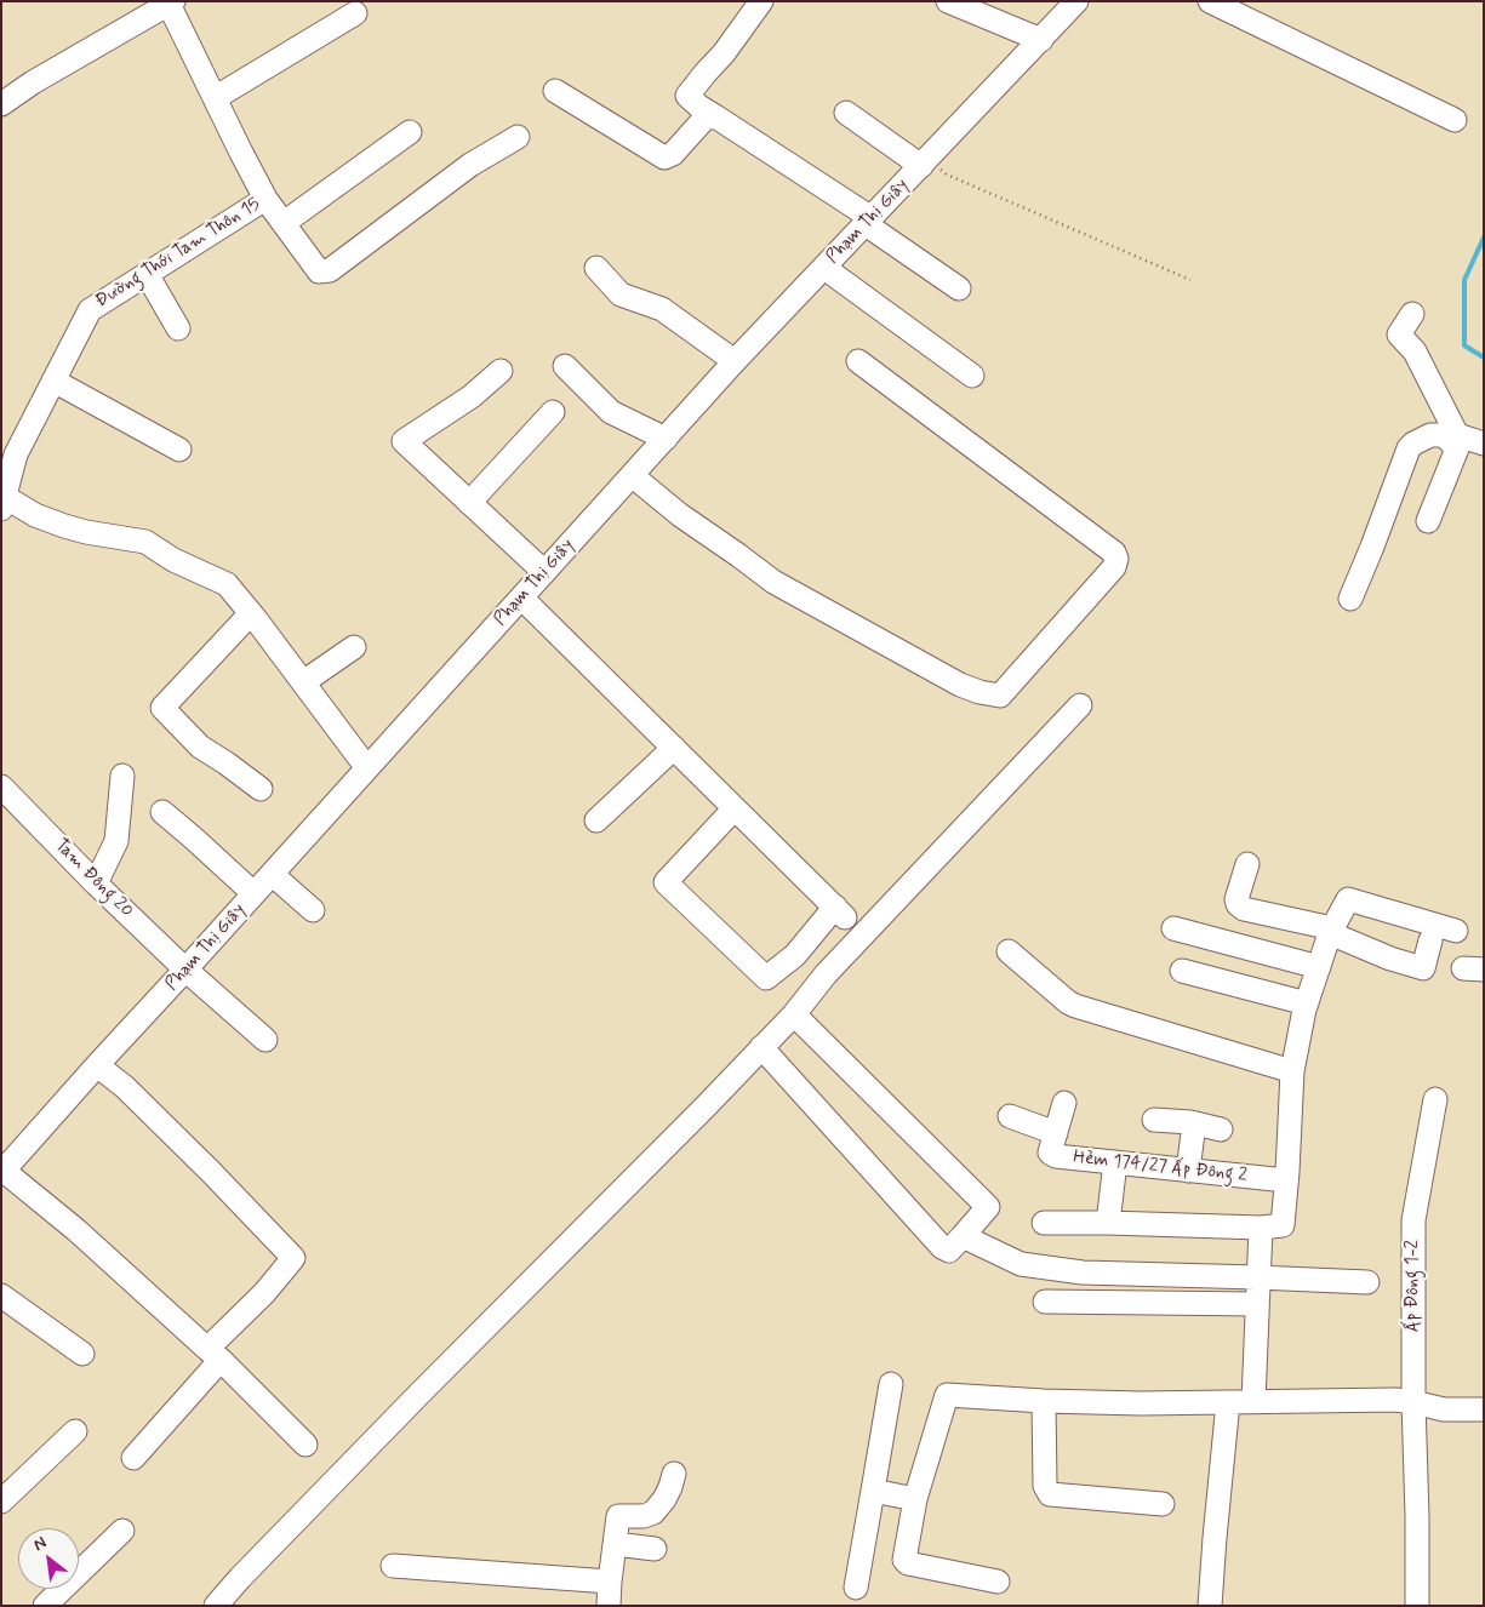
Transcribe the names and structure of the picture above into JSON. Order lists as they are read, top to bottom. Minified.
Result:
{"streets":{"street":["Phạm Thị Giây","Đường Thới Tam Thôn 15","Tam Đông 20","Hẻm 174/27 Ấp Đông 2","Ấp Đông 1-2"]},"crossings":[["Phạm Thị Giây","Tam Đông 20"]],"north":"top left"}
